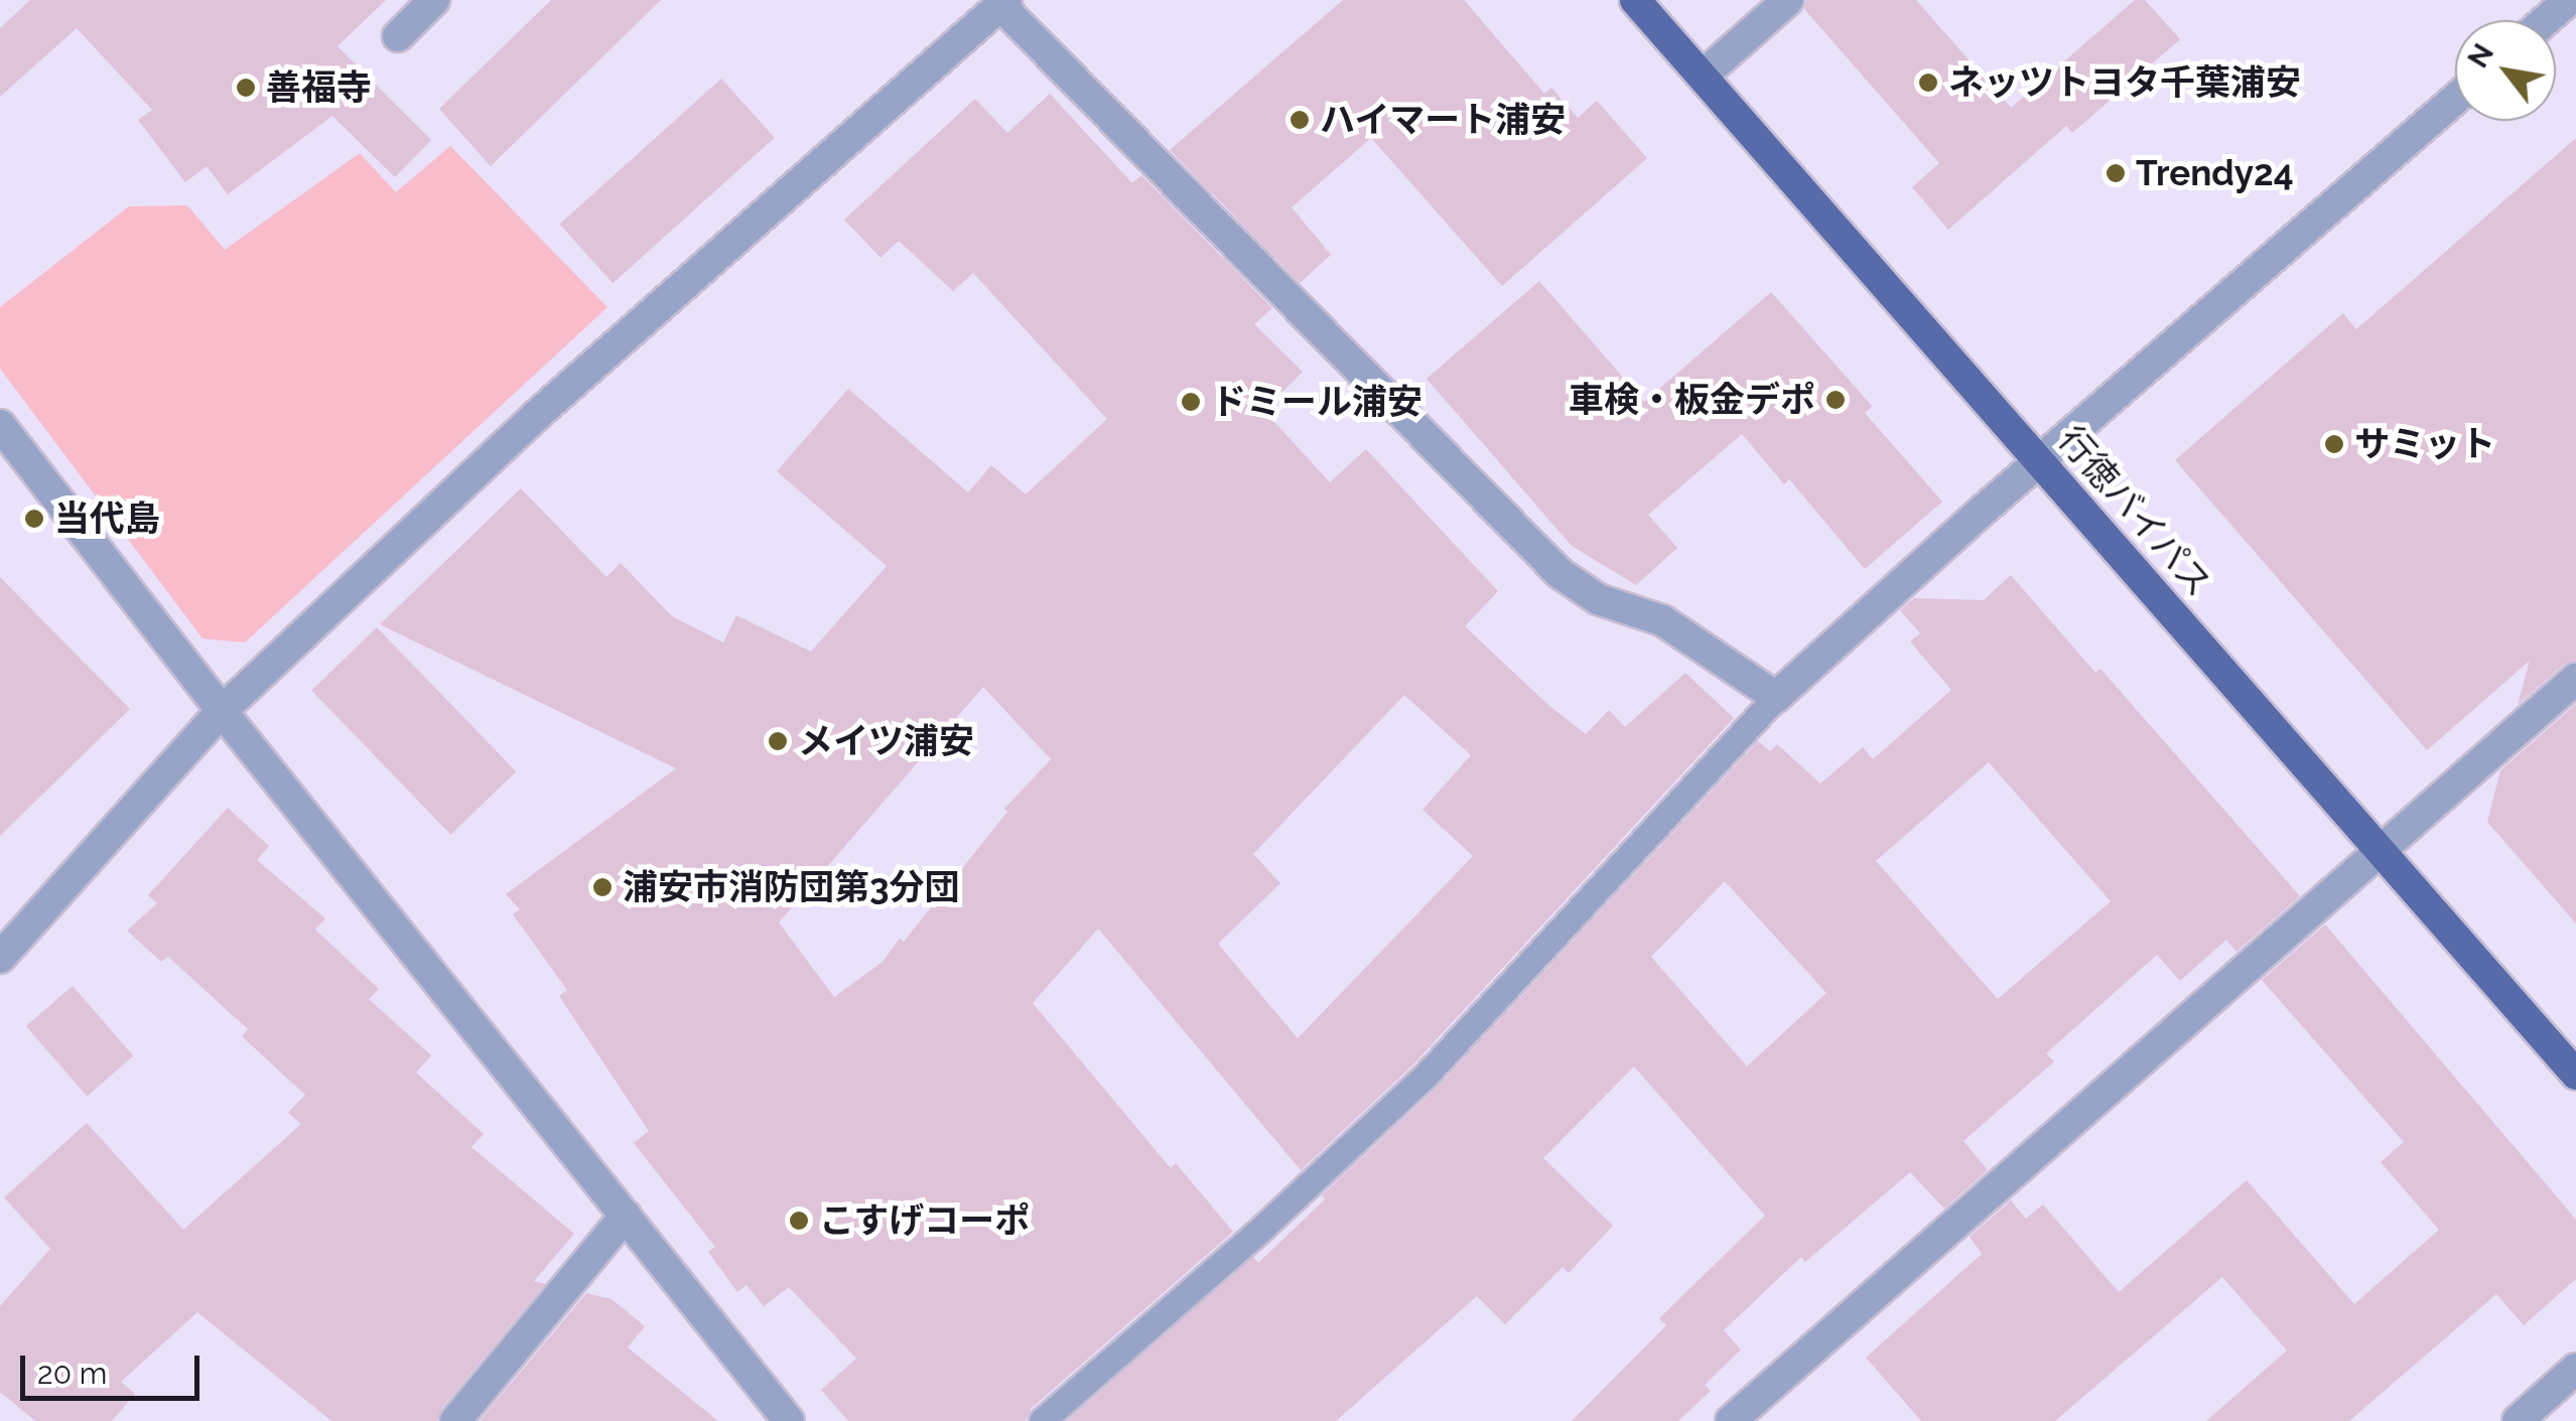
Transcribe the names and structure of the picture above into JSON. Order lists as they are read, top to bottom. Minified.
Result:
{"streets":{"main road":["行徳バイパス"]},"places":["ネッツトヨタ千葉浦安","善福寺","ハイマート浦安","Trendy24","車検・板金デポ","ドミール浦安","サミット","当代島","メイツ浦安","浦安市消防団第3分団","こすげコーポ"],"scale_bar":"20 m","north":"top left"}
